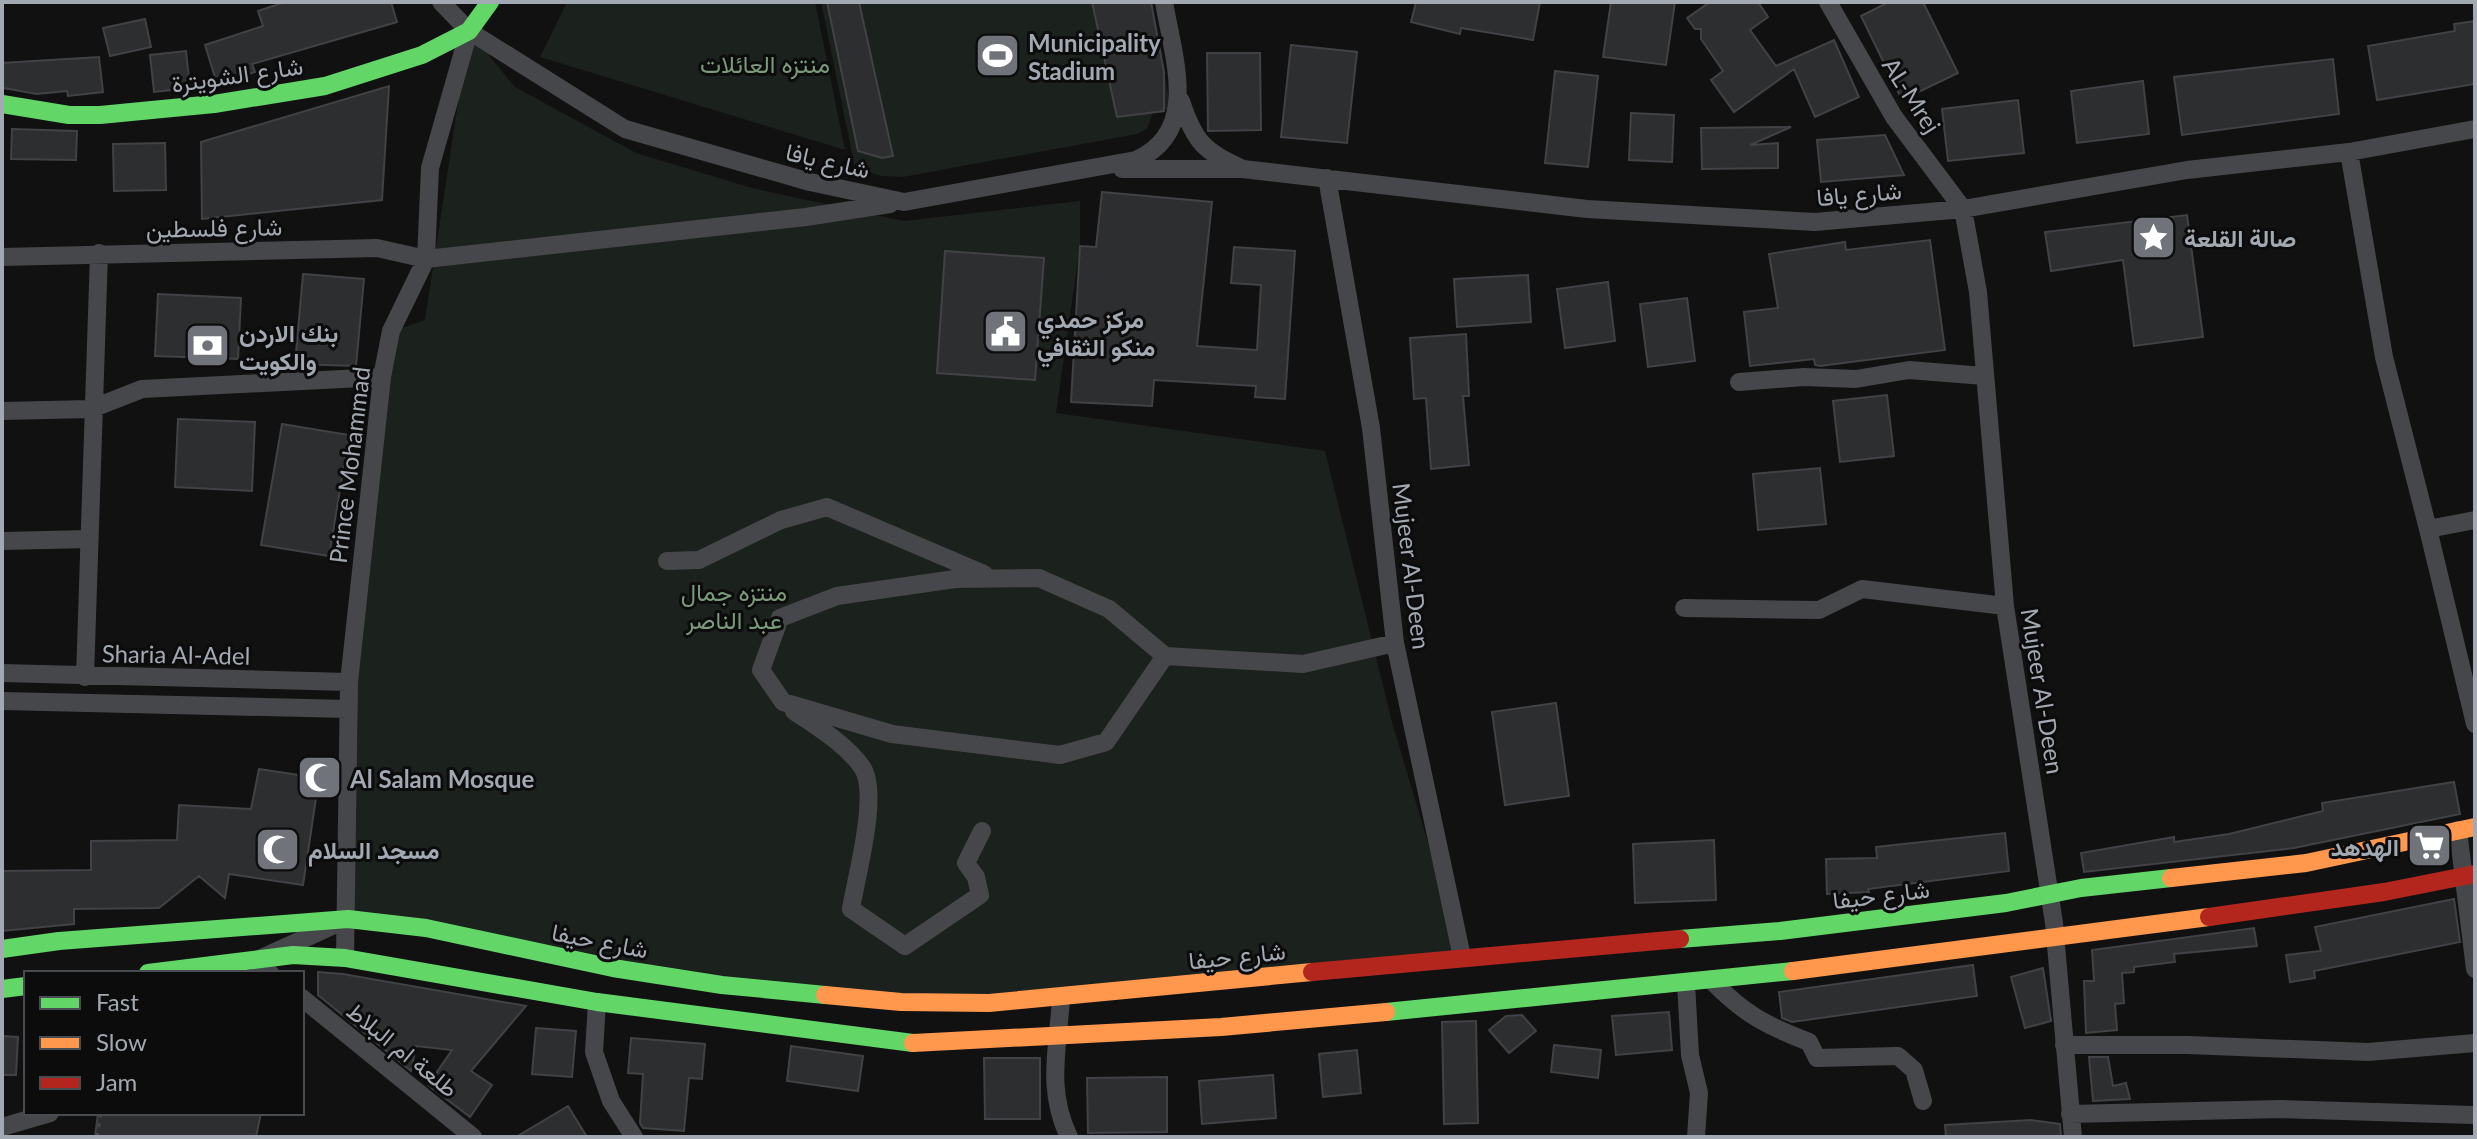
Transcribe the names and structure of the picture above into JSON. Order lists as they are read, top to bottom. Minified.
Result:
{"streets":{"main road":["شارع الشويترة","شارع حيفا"],"street":["AL-Mrej","شارع يافا","شارع فلسطين","Prince Mohammad","Mujeer Al-Deen","Sharia Al-Adel","طلعة ام البلاط"]},"crossings":[["شارع الشويترة","شارع يافا"],["شارع الشويترة","Prince Mohammad"],["AL-Mrej","شارع يافا"],["AL-Mrej","Mujeer Al-Deen"],["شارع يافا","شارع فلسطين"],["شارع يافا","Prince Mohammad"],["شارع يافا","Mujeer Al-Deen"],["شارع فلسطين","Prince Mohammad"],["Prince Mohammad","Sharia Al-Adel"],["Prince Mohammad","شارع حيفا"],["Mujeer Al-Deen","شارع حيفا"]],"parks":["منتزه العائلات","منتزه جمال عبد الناصر"],"places":{"sports":["Municipality Stadium"],"place":["صالة القلعة"],"public building":["مركز حمدي منكو الثقافي"],"bank":["بنك الاردن والكويت"],"mosque":["Al Salam Mosque","مسجد السلام"],"supermarket":["الهدهد"]},"legend":["Fast","Slow","Jam"]}
